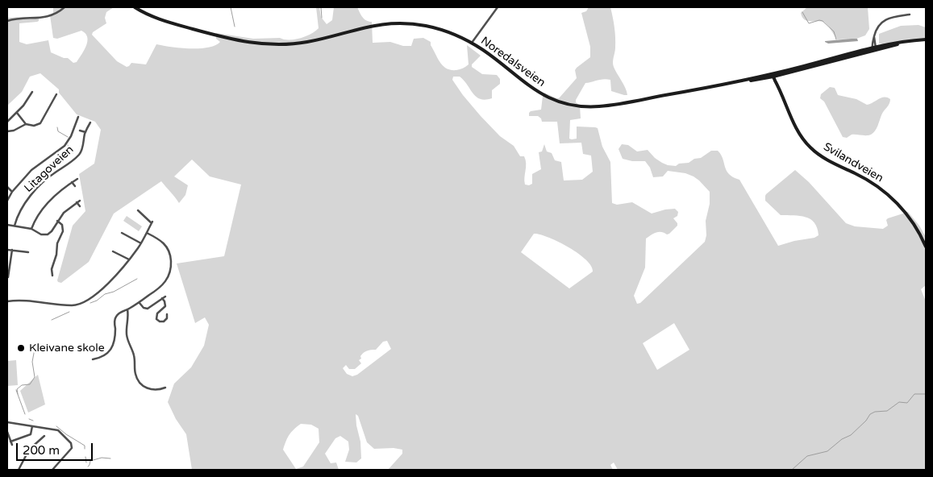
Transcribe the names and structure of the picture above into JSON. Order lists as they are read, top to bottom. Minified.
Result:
{"streets":{"main road":["Noredalsveien","Svilandveien"],"street":["Litagoveien"]},"crossings":[["Noredalsveien","Svilandveien"]],"places":["Kleivane skole"],"scale_bar":"200 m"}
